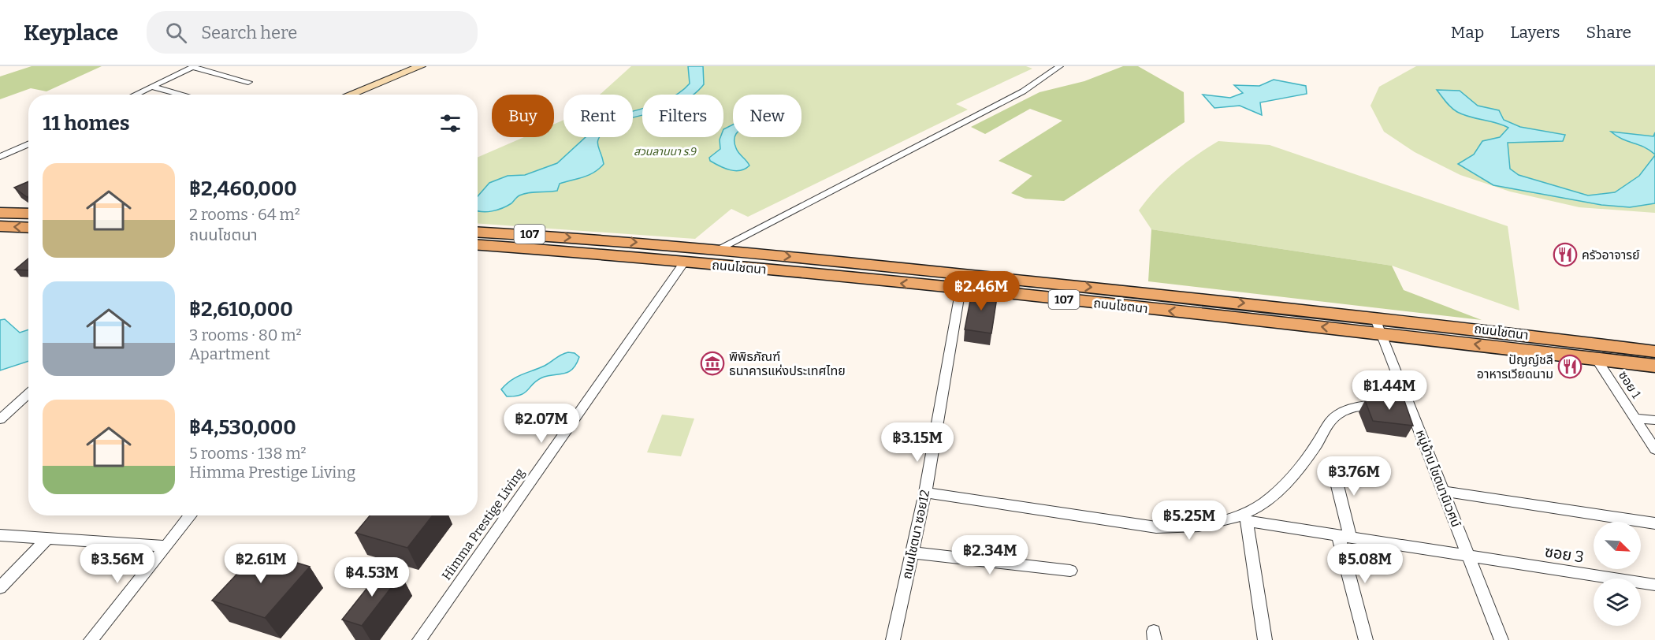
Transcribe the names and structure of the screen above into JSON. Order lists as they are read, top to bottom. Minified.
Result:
{"streets":{"main road":["107","ถนนโชตนา"],"street":["ซอย 1","หมู่บ้าน โชตนานิเวศน์","Himma Prestige Living","ถนนโชตนา ซอย12","ซอย 3"]},"crossings":[["ถนนโชตนา","ซอย 1"],["ถนนโชตนา","หมู่บ้าน โชตนานิเวศน์"],["ถนนโชตนา","Himma Prestige Living"],["ถนนโชตนา","ถนนโชตนา ซอย12"],["หมู่บ้าน โชตนานิเวศน์","ซอย 3"]],"parks":["สวนลานนา ร.9"],"places":{"restaurant":["ครัวอาจารย์","ปัญญ์ชลี อาหารเวียดนาม"],"museum":["พิพิธภัณฑ์ ธนาคารแห่งประเทศไทย"]},"north":"bottom right","page":{"header":"Keyplace","search":"Search here","nav":["Map","Layers","Share"],"chip":["Buy","Rent","Filters","New"],"heading":"11 homes","list":[{"name":"฿2,460,000","note":"2 rooms · 64 m² · ถนนโชตนา"},{"name":"฿2,610,000","note":"3 rooms · 80 m² · Apartment"},{"name":"฿4,530,000","note":"5 rooms · 138 m² · Himma Prestige Living"}],"price":["฿2.46M","฿1.44M","฿2.07M","฿3.15M","฿3.76M","฿5.25M","฿2.34M","฿3.56M","฿2.61M","฿5.08M","฿4.53M"]}}
